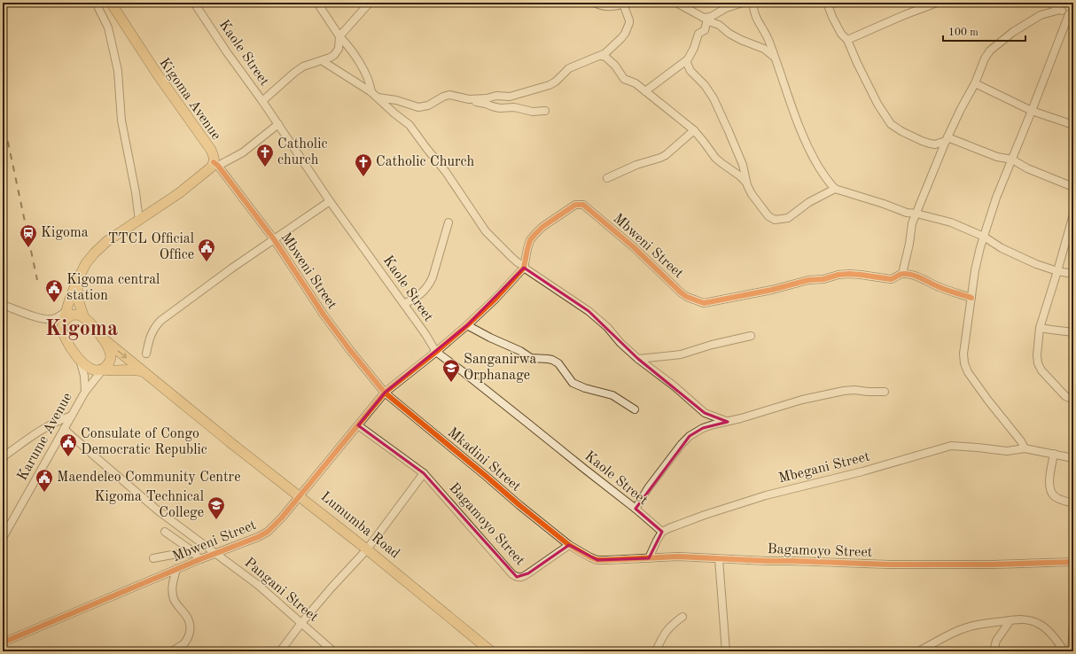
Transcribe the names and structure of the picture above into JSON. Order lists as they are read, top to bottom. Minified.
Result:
{"streets":{"main road":["Kigoma Avenue","Lumumba Road"],"street":["Kaole Street","Mbweni Street","Karume Avenue","Mkadini Street","Mbegani Street","Bagamoyo Street","Pangani Street"]},"crossings":[["Kaole Street","Mbweni Street"],["Kaole Street","Mbegani Street"],["Kigoma Avenue","Mbweni Street"],["Mbweni Street","Mkadini Street"],["Mbweni Street","Bagamoyo Street"],["Mbweni Street","Lumumba Road"],["Mbweni Street","Pangani Street"],["Karume Avenue","Pangani Street"],["Mkadini Street","Bagamoyo Street"]],"districts":["Kigoma"],"places":{"church":["Catholic church","Catholic Church"],"station":["Kigoma"],"public building":["TTCL Official Office","Kigoma central station","Consulate of Congo Democratic Republic","Maendeleo Community Centre"],"school or university":["Sanganirwa Orphanage","Kigoma Technical College"]},"scale_bar":"100 m"}
